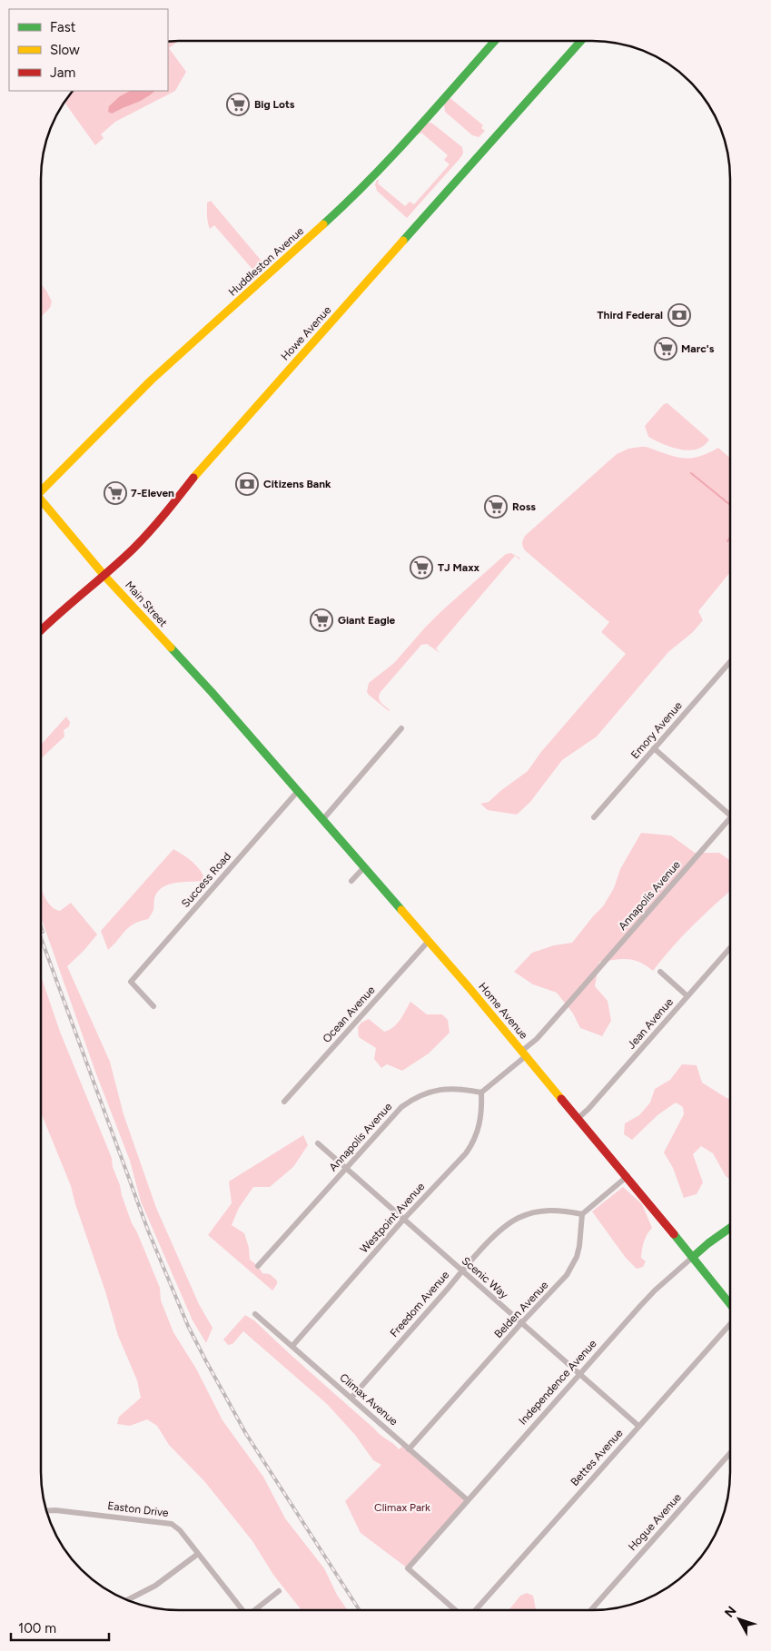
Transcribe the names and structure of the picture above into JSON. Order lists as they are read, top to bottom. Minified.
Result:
{"streets":{"street":["Huddleston Avenue","Howe Avenue","Main Street","Emory Avenue","Success Road","Annapolis Avenue","Home Avenue","Ocean Avenue","Jean Avenue","Westpoint Avenue","Scenic Way","Freedom Avenue","Belden Avenue","Independence Avenue","Climax Avenue","Bettes Avenue","Easton Drive","Hogue Avenue"]},"crossings":[["Howe Avenue","Main Street"],["Main Street","Home Avenue"],["Success Road","Home Avenue"],["Annapolis Avenue","Home Avenue"],["Annapolis Avenue","Westpoint Avenue"],["Annapolis Avenue","Scenic Way"],["Home Avenue","Ocean Avenue"],["Home Avenue","Jean Avenue"],["Home Avenue","Independence Avenue"],["Westpoint Avenue","Scenic Way"],["Westpoint Avenue","Climax Avenue"],["Scenic Way","Freedom Avenue"],["Scenic Way","Belden Avenue"],["Scenic Way","Independence Avenue"],["Scenic Way","Bettes Avenue"],["Freedom Avenue","Belden Avenue"],["Freedom Avenue","Climax Avenue"],["Belden Avenue","Climax Avenue"],["Independence Avenue","Climax Avenue"]],"parks":["Climax Park"],"places":{"supermarket":["Big Lots","Marc's","7-Eleven","Ross","TJ Maxx","Giant Eagle"],"bank":["Third Federal","Citizens Bank"]},"legend":["Fast","Slow","Jam"],"scale_bar":"100 m","north":"top left"}
